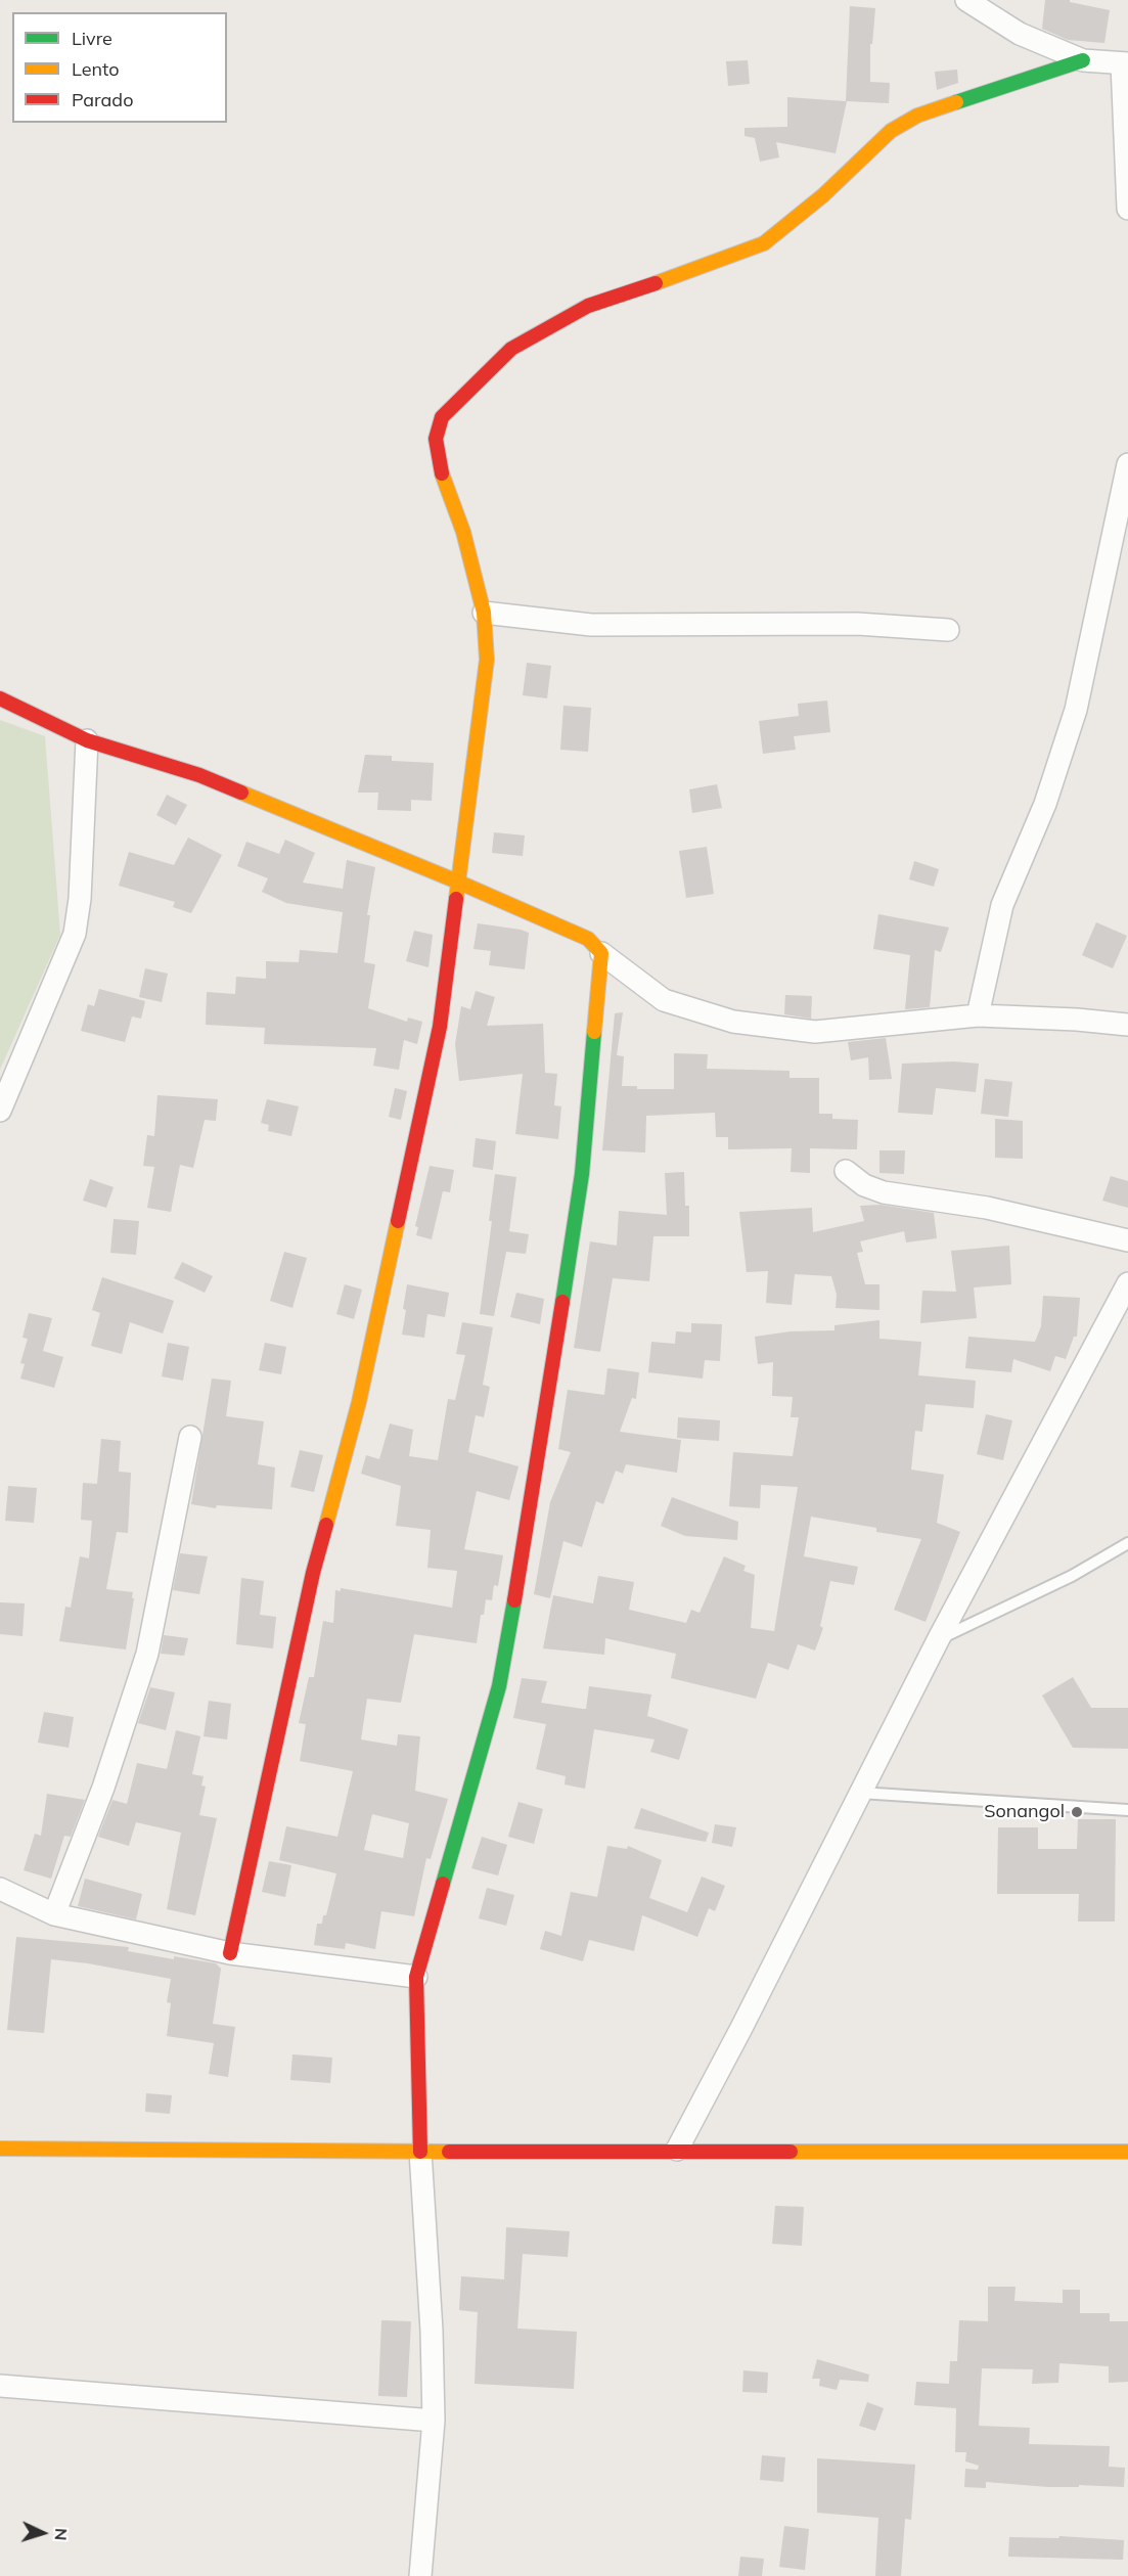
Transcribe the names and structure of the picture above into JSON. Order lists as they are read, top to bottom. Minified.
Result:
{"places":["Sonangol"],"legend":["Livre","Lento","Parado"],"north":"right"}
